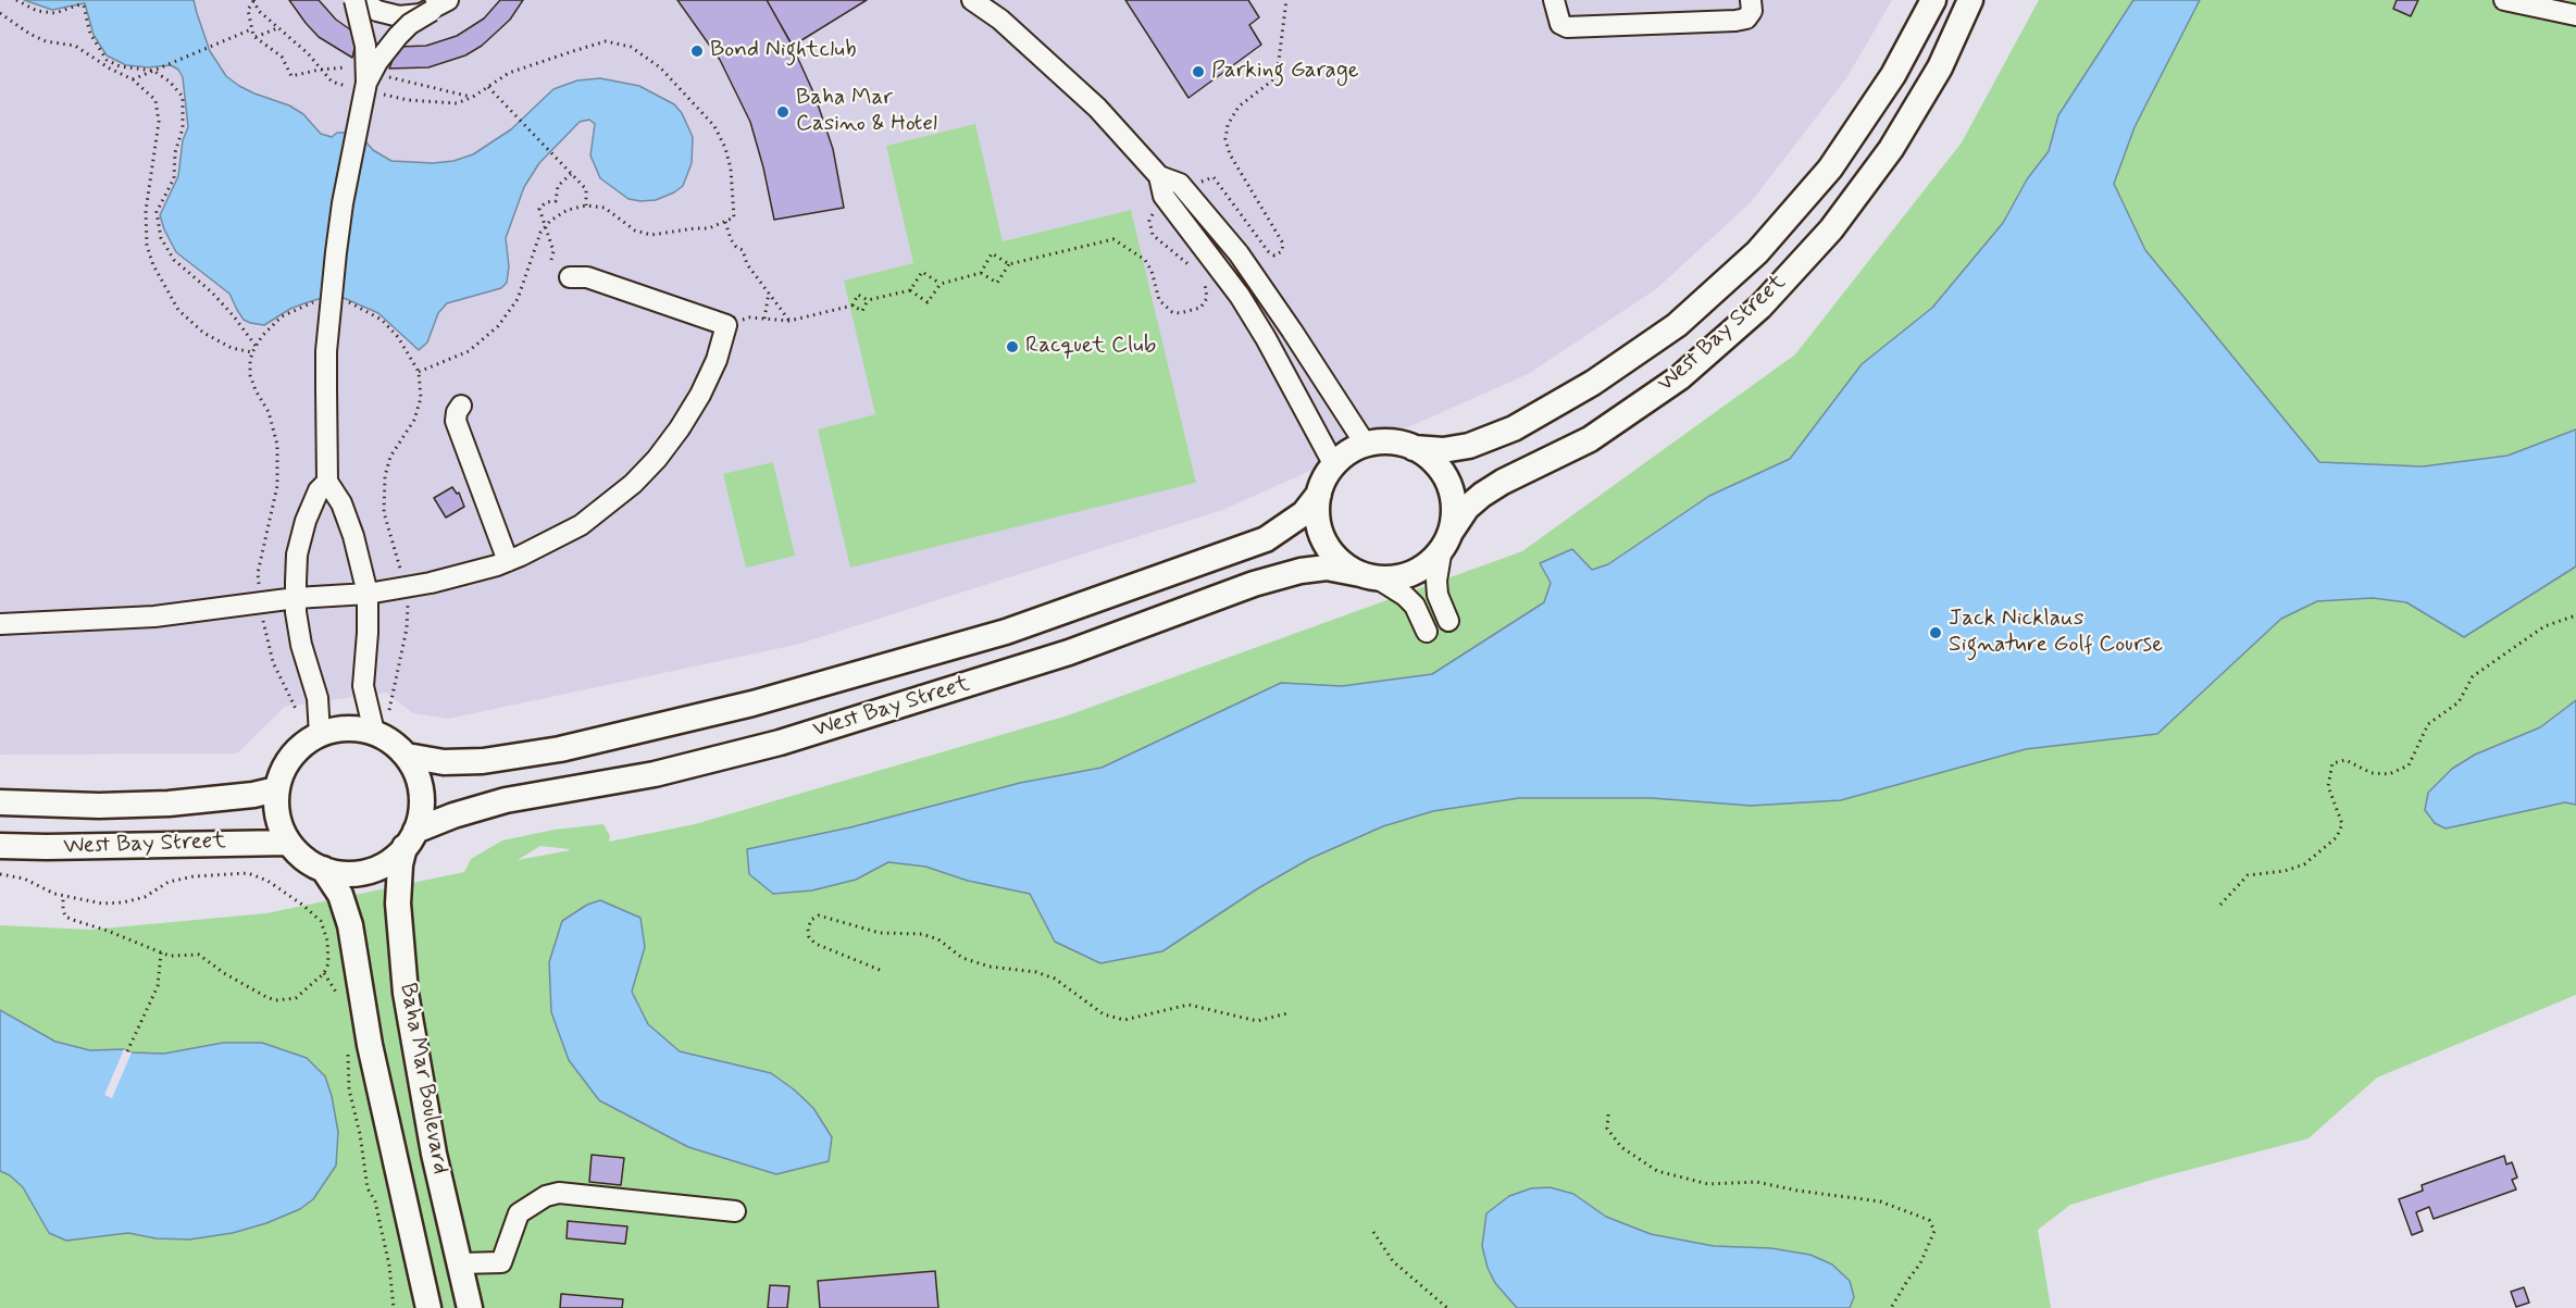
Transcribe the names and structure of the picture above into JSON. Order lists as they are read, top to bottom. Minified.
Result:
{"streets":{"main road":["West Bay Street","Baha Mar Boulevard"]},"crossings":[["West Bay Street","Baha Mar Boulevard"]],"places":["Bond Nightclub","Parking Garage","Baha Mar Casino & Hotel","Racquet Club","Jack Nicklaus Signature Golf Course"]}
